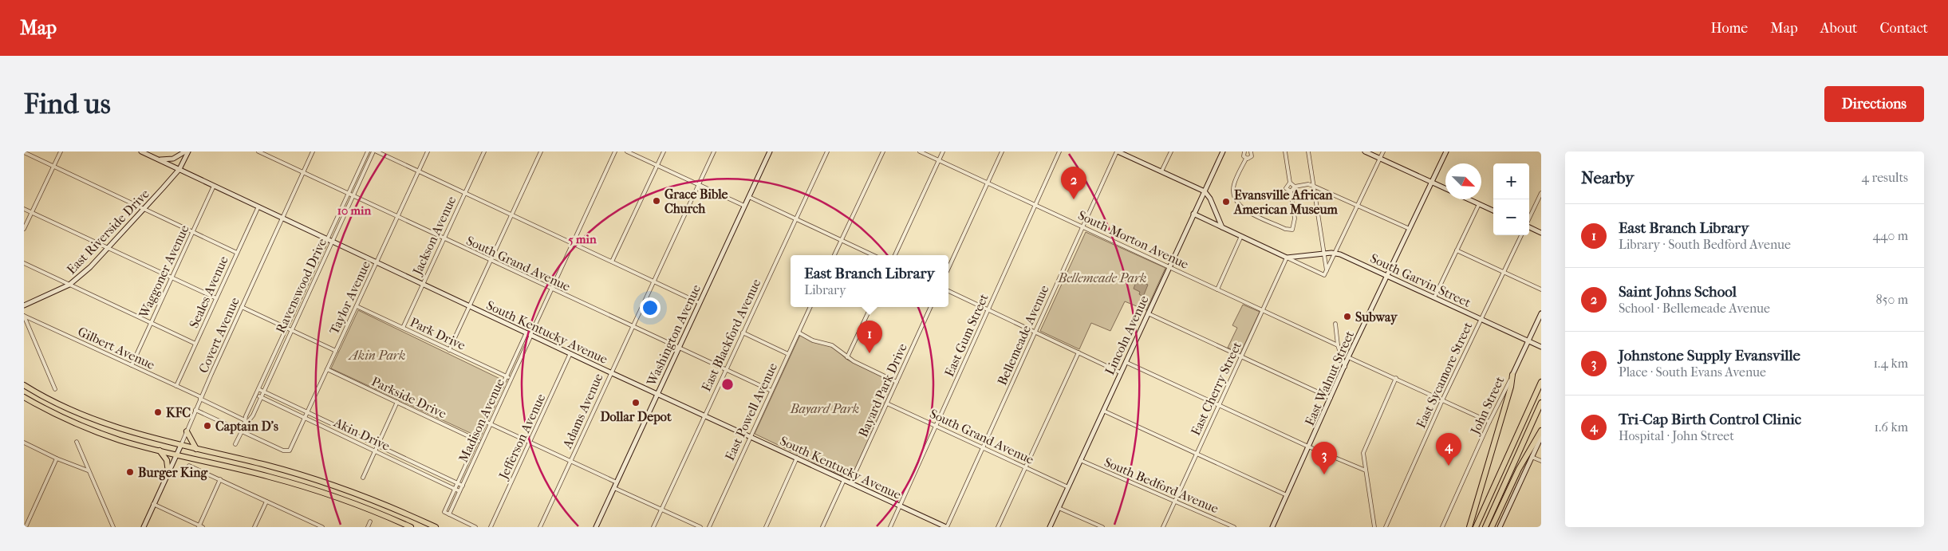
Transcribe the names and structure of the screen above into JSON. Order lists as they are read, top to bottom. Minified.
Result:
{"streets":{"street":["East Riverside Drive","Jackson Avenue","South Morton Avenue","South Grand Avenue","Waggoner Avenue","South Garvin Street","Ravenswood Drive","Seales Avenue","Taylor Avenue","South Kentucky Avenue","Park Drive","Covert Avenue","Washington Avenue","East Blackford Avenue","East Gum Street","Bellemeade Avenue","Lincoln Avenue","Gilbert Avenue","East Sycamore Street","East Walnut Street","East Cherry Street","Bayard Park Drive","Parkside Drive","John Street","Adams Avenue","East Powell Avenue","Madison Avenue","Akin Drive","Jefferson Avenue","South Bedford Avenue"]},"crossings":[["East Riverside Drive","South Kentucky Avenue"],["Jackson Avenue","South Grand Avenue"],["Jackson Avenue","South Kentucky Avenue"],["Jackson Avenue","Park Drive"],["South Morton Avenue","East Gum Street"],["South Morton Avenue","Bellemeade Avenue"],["South Morton Avenue","Lincoln Avenue"],["South Morton Avenue","East Cherry Street"],["South Grand Avenue","Ravenswood Drive"],["South Grand Avenue","Taylor Avenue"],["South Grand Avenue","Covert Avenue"],["South Grand Avenue","Washington Avenue"],["South Grand Avenue","East Blackford Avenue"],["South Grand Avenue","East Gum Street"],["South Grand Avenue","Bellemeade Avenue"],["South Grand Avenue","Lincoln Avenue"],["South Grand Avenue","Bayard Park Drive"],["South Grand Avenue","Adams Avenue"],["South Grand Avenue","East Powell Avenue"],["South Grand Avenue","Madison Avenue"],["Waggoner Avenue","South Kentucky Avenue"],["Waggoner Avenue","Gilbert Avenue"],["South Garvin Street","East Sycamore Street"],["South Garvin Street","East Walnut Street"],["South Garvin Street","East Cherry Street"],["South Garvin Street","John Street"],["Ravenswood Drive","Taylor Avenue"],["Ravenswood Drive","South Kentucky Avenue"],["Ravenswood Drive","Gilbert Avenue"],["Ravenswood Drive","Akin Drive"],["Seales Avenue","South Kentucky Avenue"],["Seales Avenue","Gilbert Avenue"],["Taylor Avenue","South Kentucky Avenue"],["Taylor Avenue","Park Drive"],["Taylor Avenue","Parkside Drive"],["Taylor Avenue","Akin Drive"],["South Kentucky Avenue","Covert Avenue"],["South Kentucky Avenue","Washington Avenue"],["South Kentucky Avenue","East Blackford Avenue"],["South Kentucky Avenue","East Gum Street"],["South Kentucky Avenue","Bellemeade Avenue"],["South Kentucky Avenue","Bayard Park Drive"],["South Kentucky Avenue","Adams Avenue"],["South Kentucky Avenue","East Powell Avenue"],["South Kentucky Avenue","Madison Avenue"],["South Kentucky Avenue","Jefferson Avenue"],["Park Drive","Madison Avenue"],["Covert Avenue","Gilbert Avenue"],["Lincoln Avenue","South Bedford Avenue"],["East Cherry Street","South Bedford Avenue"],["Parkside Drive","Madison Avenue"],["Madison Avenue","Akin Drive"]],"parks":["Bellemeade Park","Akin Park","Bayard Park"],"places":["Grace Bible Church","Evansville African American Museum","Subway","Dollar Depot","KFC","Captain D's","Burger King"],"north":"bottom right","page":{"header":"Map","nav":["Home","Map","About","Contact"],"buttons":"Directions","title":"Find us","heading":["Nearby","4 results"],"map_buttons":["+","−"],"pins":["2","1","4","3"],"list":[{"mark":"1","name":"East Branch Library","note":"Library · South Bedford Avenue","value":"440 m"},{"mark":"2","name":"Saint Johns School","note":"School · Bellemeade Avenue","value":"850 m"},{"mark":"3","name":"Johnstone Supply Evansville","note":"Place · South Evans Avenue","value":"1.4 km"},{"mark":"4","name":"Tri-Cap Birth Control Clinic","note":"Hospital · John Street","value":"1.6 km"}],"popup":["East Branch Library","Library"]},"rings":["10 min","5 min"]}
